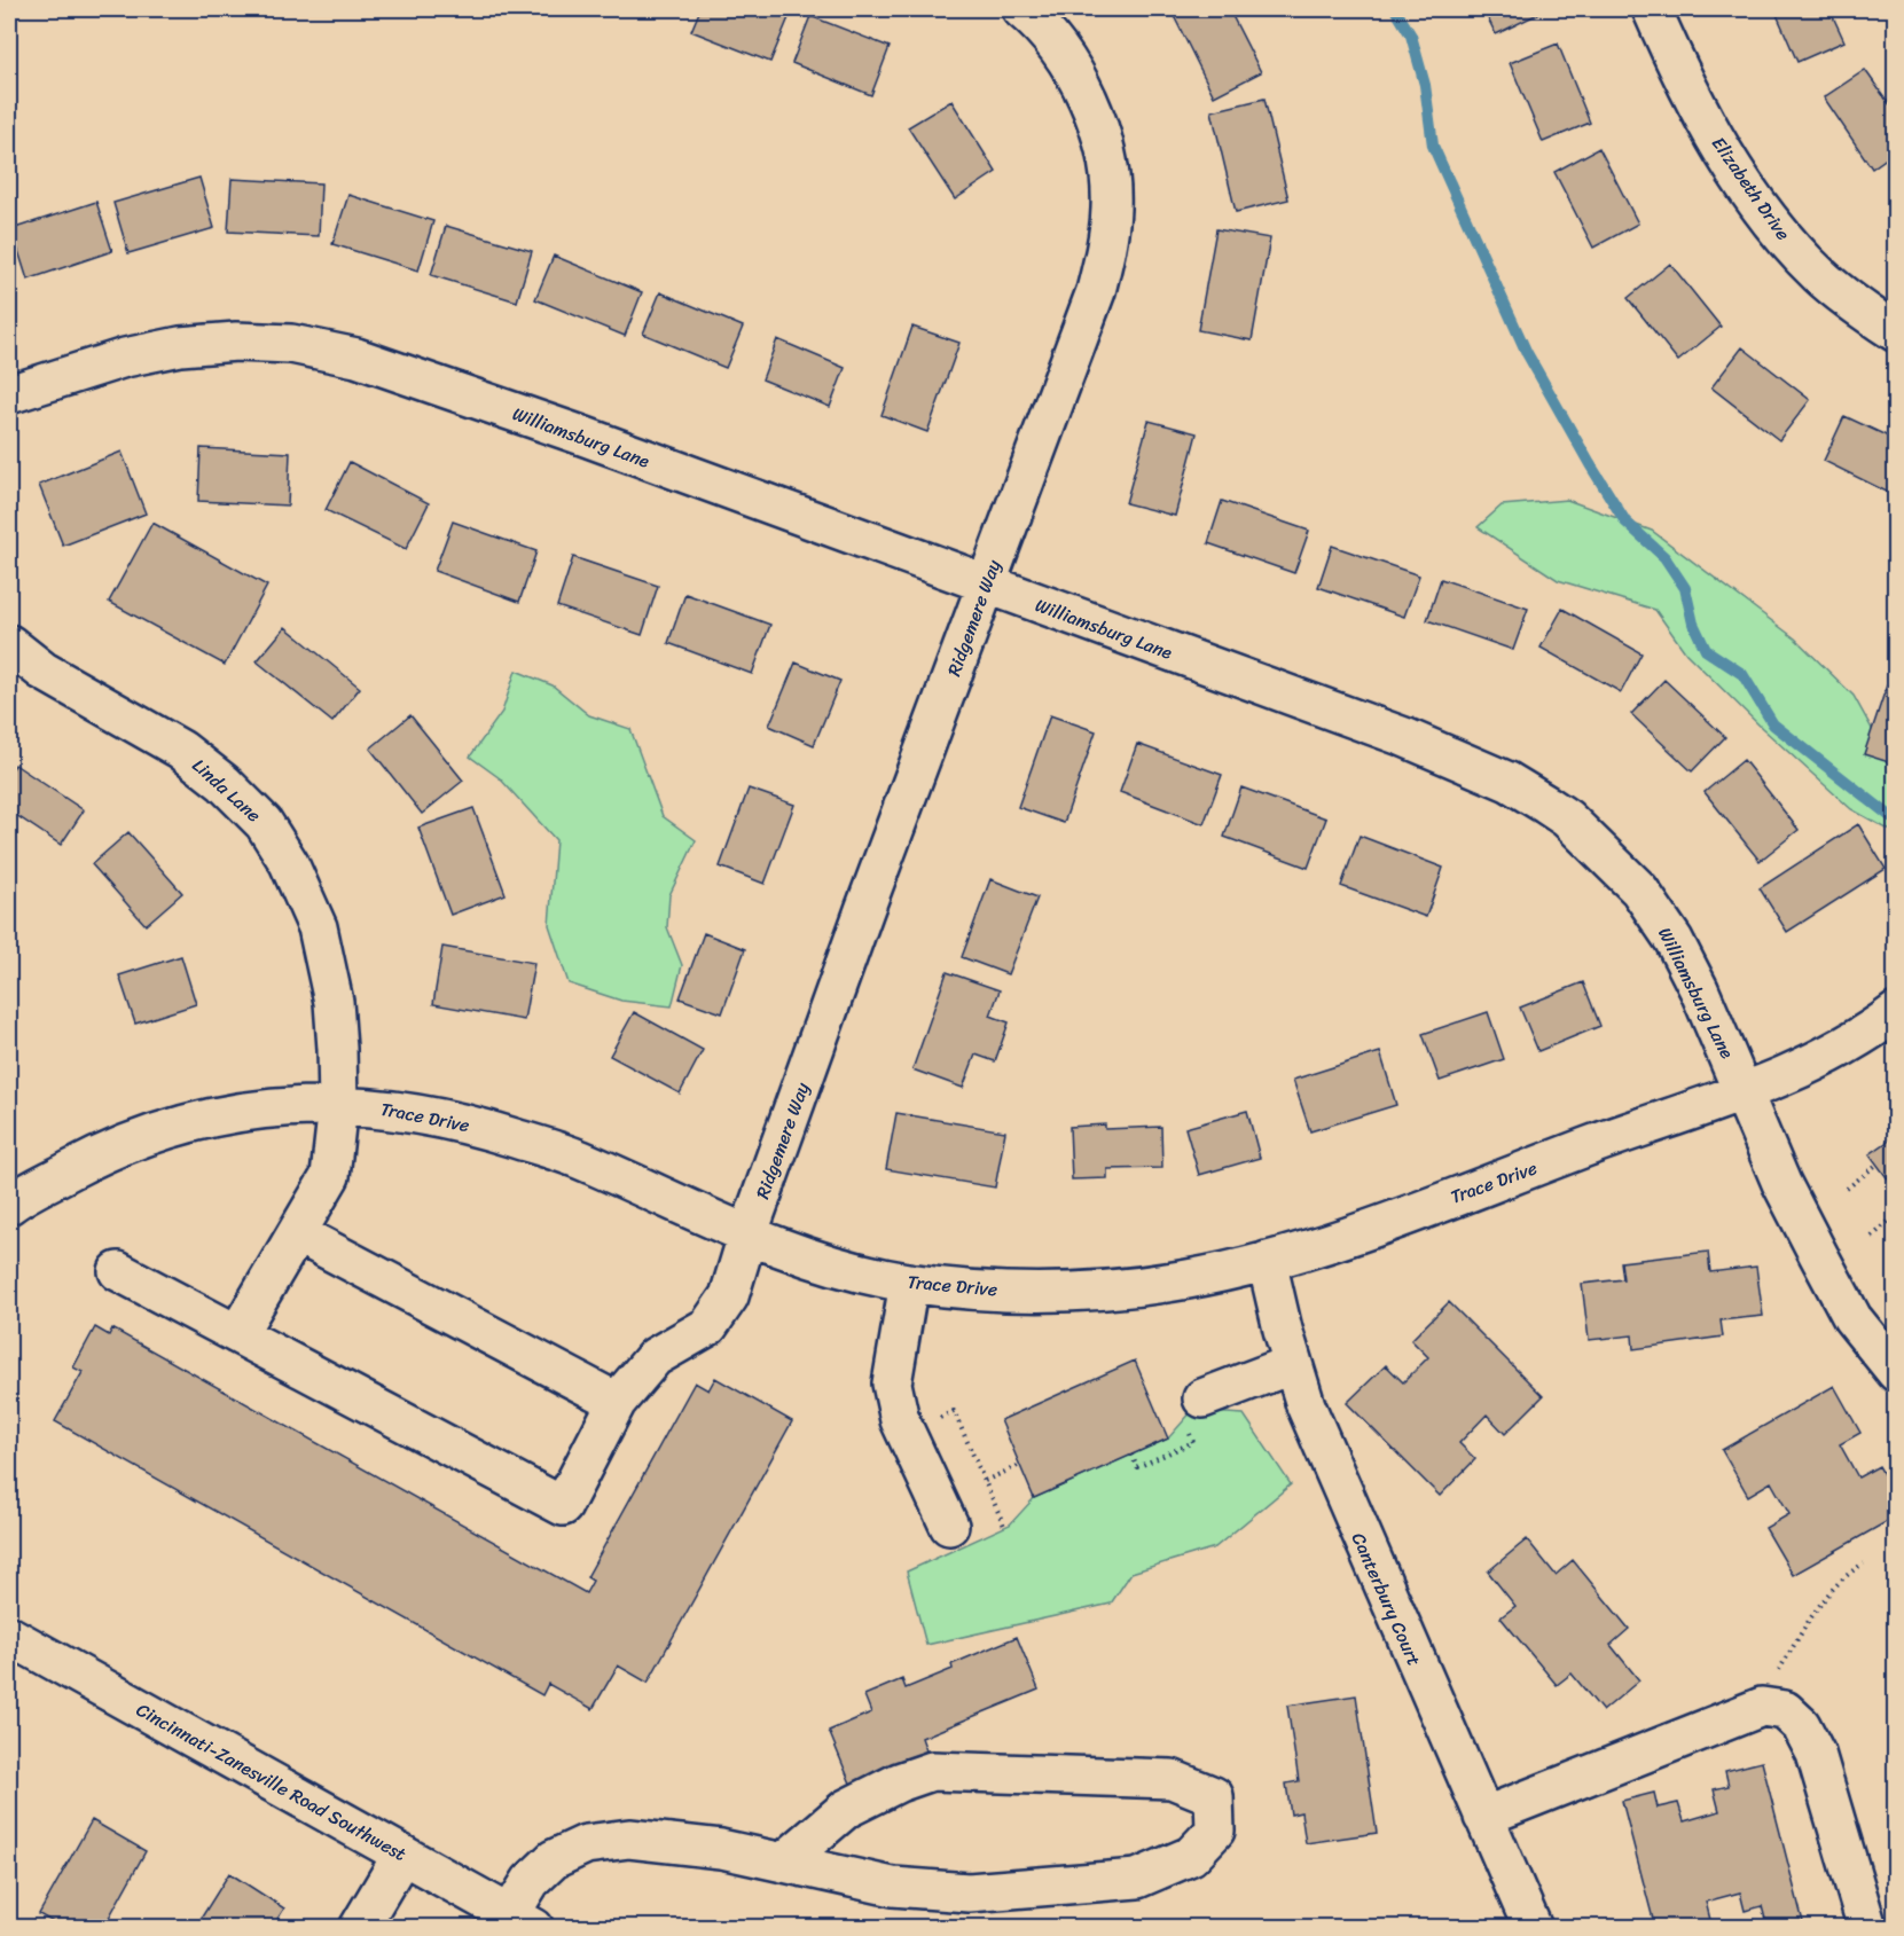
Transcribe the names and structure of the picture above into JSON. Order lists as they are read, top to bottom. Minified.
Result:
{"streets":{"street":["Elizabeth Drive","Williamsburg Lane","Ridgemere Way","Linda Lane","Trace Drive","Canterbury Court","Cincinnati-Zanesville Road Southwest"]},"crossings":[["Williamsburg Lane","Ridgemere Way"],["Williamsburg Lane","Trace Drive"],["Ridgemere Way","Linda Lane"],["Ridgemere Way","Trace Drive"],["Linda Lane","Trace Drive"],["Trace Drive","Canterbury Court"]]}
